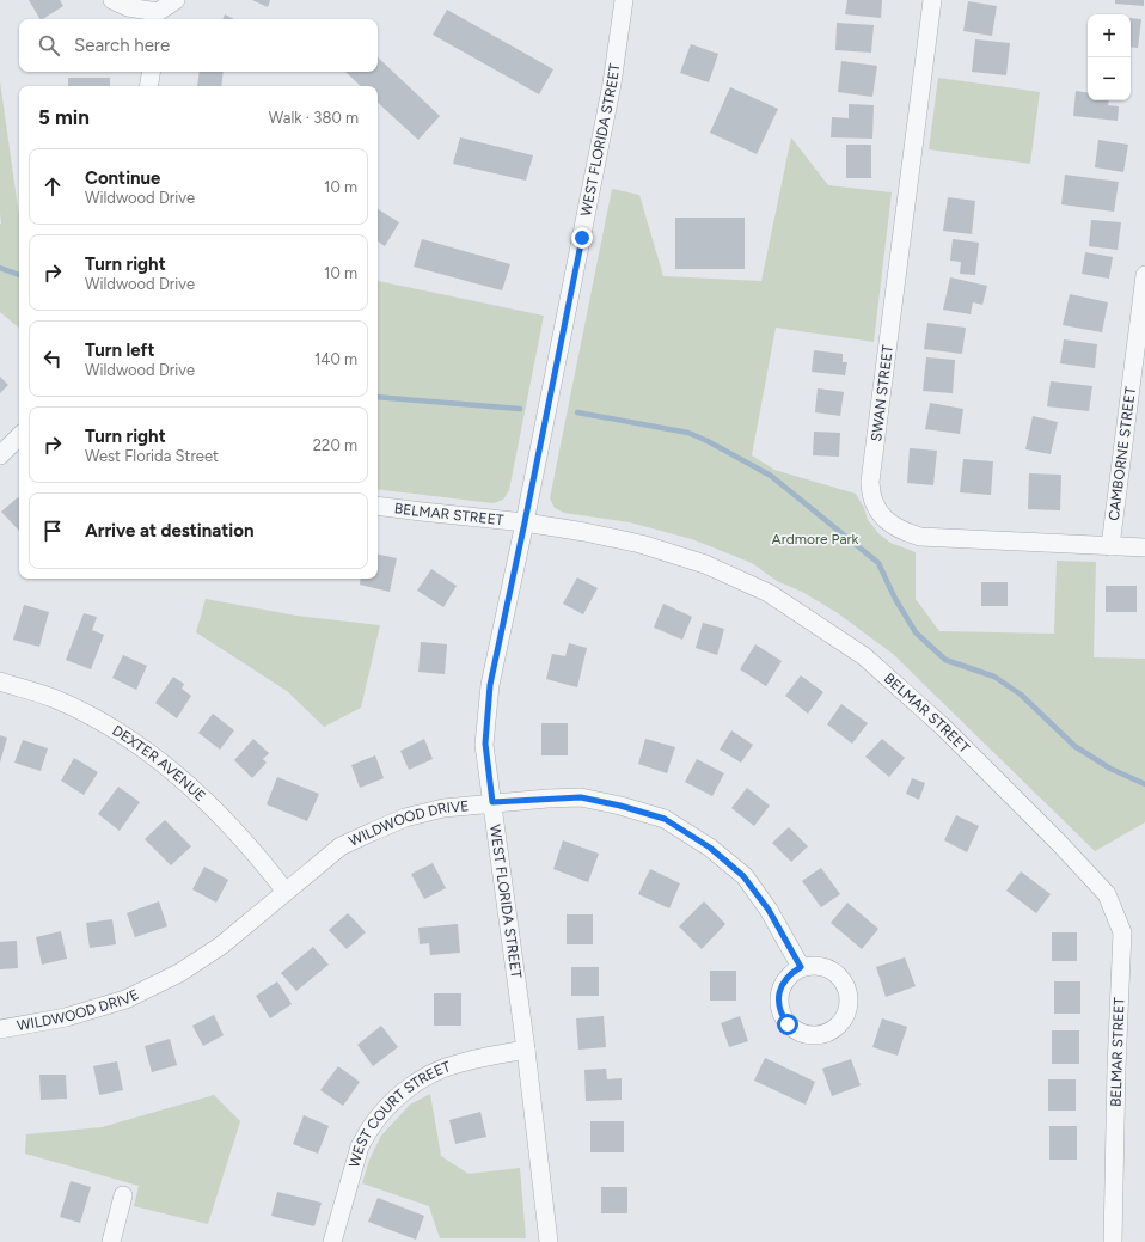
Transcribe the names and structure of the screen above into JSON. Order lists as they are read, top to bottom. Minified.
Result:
{"streets":{"street":["WEST FLORIDA STREET","SWAN STREET","CAMBORNE STREET","BELMAR STREET","DEXTER AVENUE","WILDWOOD DRIVE","WEST COURT STREET"]},"crossings":[["WEST FLORIDA STREET","BELMAR STREET"],["WEST FLORIDA STREET","WILDWOOD DRIVE"],["WEST FLORIDA STREET","WEST COURT STREET"],["SWAN STREET","CAMBORNE STREET"],["DEXTER AVENUE","WILDWOOD DRIVE"]],"parks":["Ardmore Park"],"page":{"map_buttons":["+","−"],"search":"Search here","heading":["5 min","Walk · 380 m"],"list":[["Continue","Wildwood Drive","10 m"],["Turn right","Wildwood Drive","10 m"],["Turn left","Wildwood Drive","140 m"],["Turn right","West Florida Street","220 m"],"Arrive at destination"]}}
